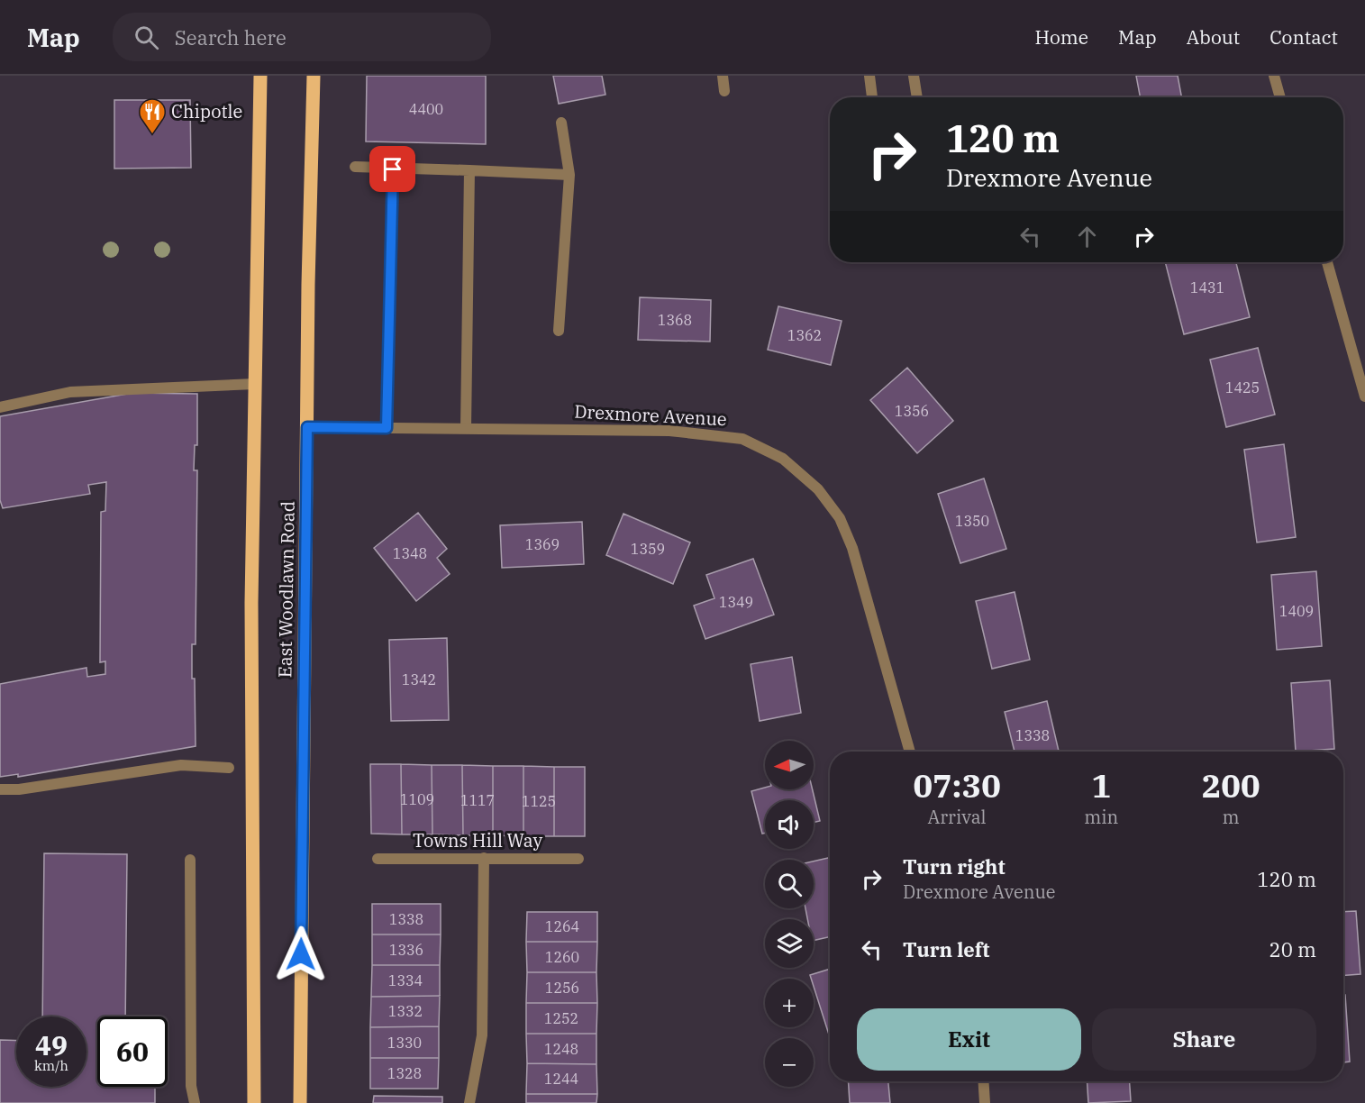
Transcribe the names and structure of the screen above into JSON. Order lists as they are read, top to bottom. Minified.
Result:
{"streets":{"main road":["East Woodlawn Road"],"street":["Drexmore Avenue","Towns Hill Way"]},"crossings":[["Drexmore Avenue","East Woodlawn Road"]],"places":{"restaurant":["Chipotle"]},"house_numbers":["4400","1431","1368","1362","1425","1356","1350","1369","1359","1348","1349","1409","1342","1338","1109","1117","1125","1338","1264","1336","1260","1334","1256","1332","1252","1330","1248","1328","1244"],"north":"left","page":{"header":"Map","search":"Search here","nav":["Home","Map","About","Contact"],"turn":["120 m","Drexmore Avenue"],"map_buttons":["+","−"],"eta":["07:30","Arrival","1","min","200","m"],"list":[{"name":"Turn right","note":"Drexmore Avenue","value":"120 m"},{"name":"Turn left","value":"20 m"}],"buttons":["Exit","Share"],"speed":"49 km/h","limit":"60"}}
